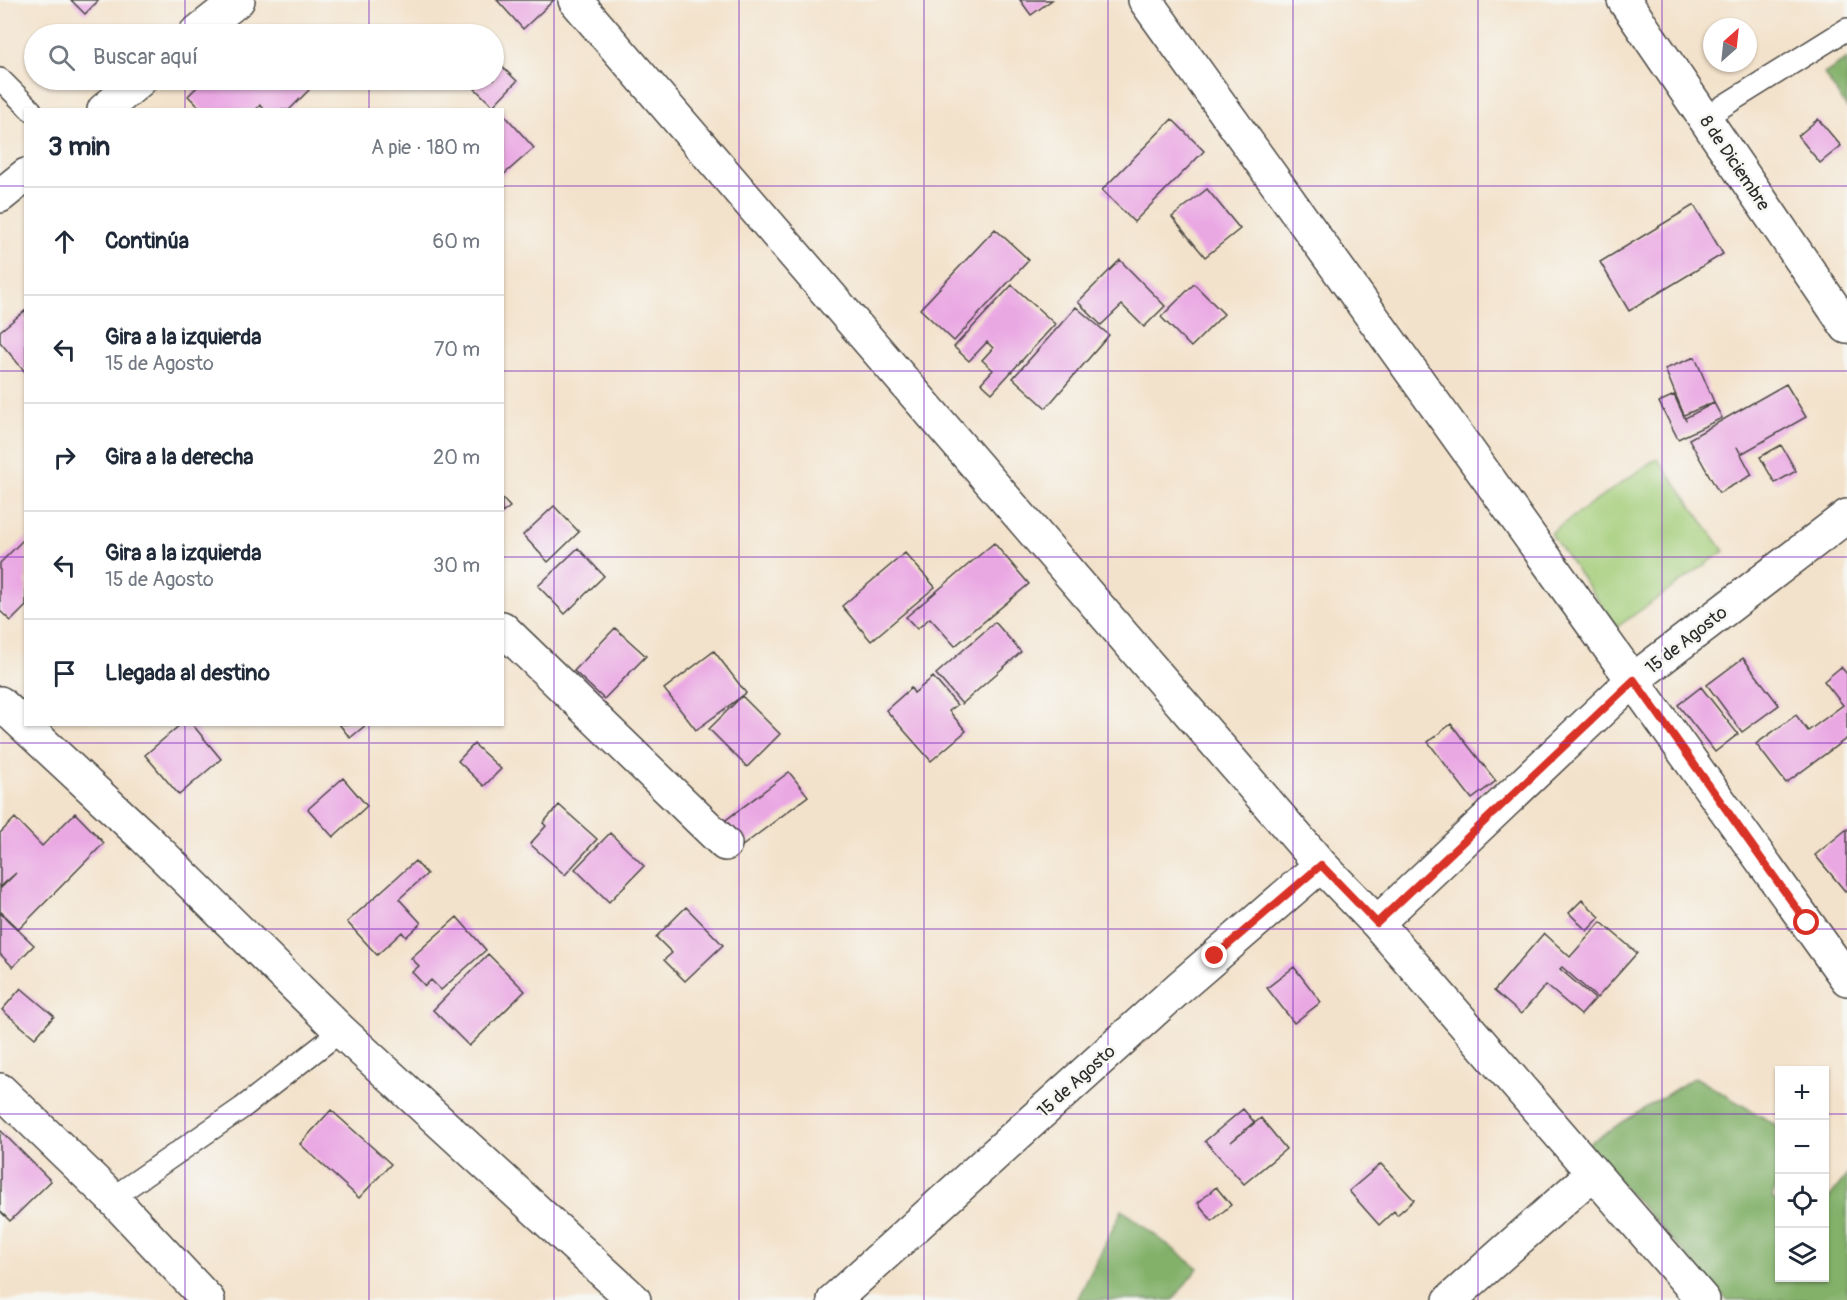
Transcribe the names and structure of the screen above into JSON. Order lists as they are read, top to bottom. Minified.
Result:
{"streets":{"street":["8 de Diciembre","15 de Agosto"]},"north":"top right","page":{"search":"Buscar aquí","heading":["3 min","A pie · 180 m"],"list":[["Continúa","60 m"],["Gira a la izquierda","15 de Agosto","70 m"],["Gira a la derecha","20 m"],["Gira a la izquierda","15 de Agosto","30 m"],"Llegada al destino"],"map_buttons":["+","−"]}}
